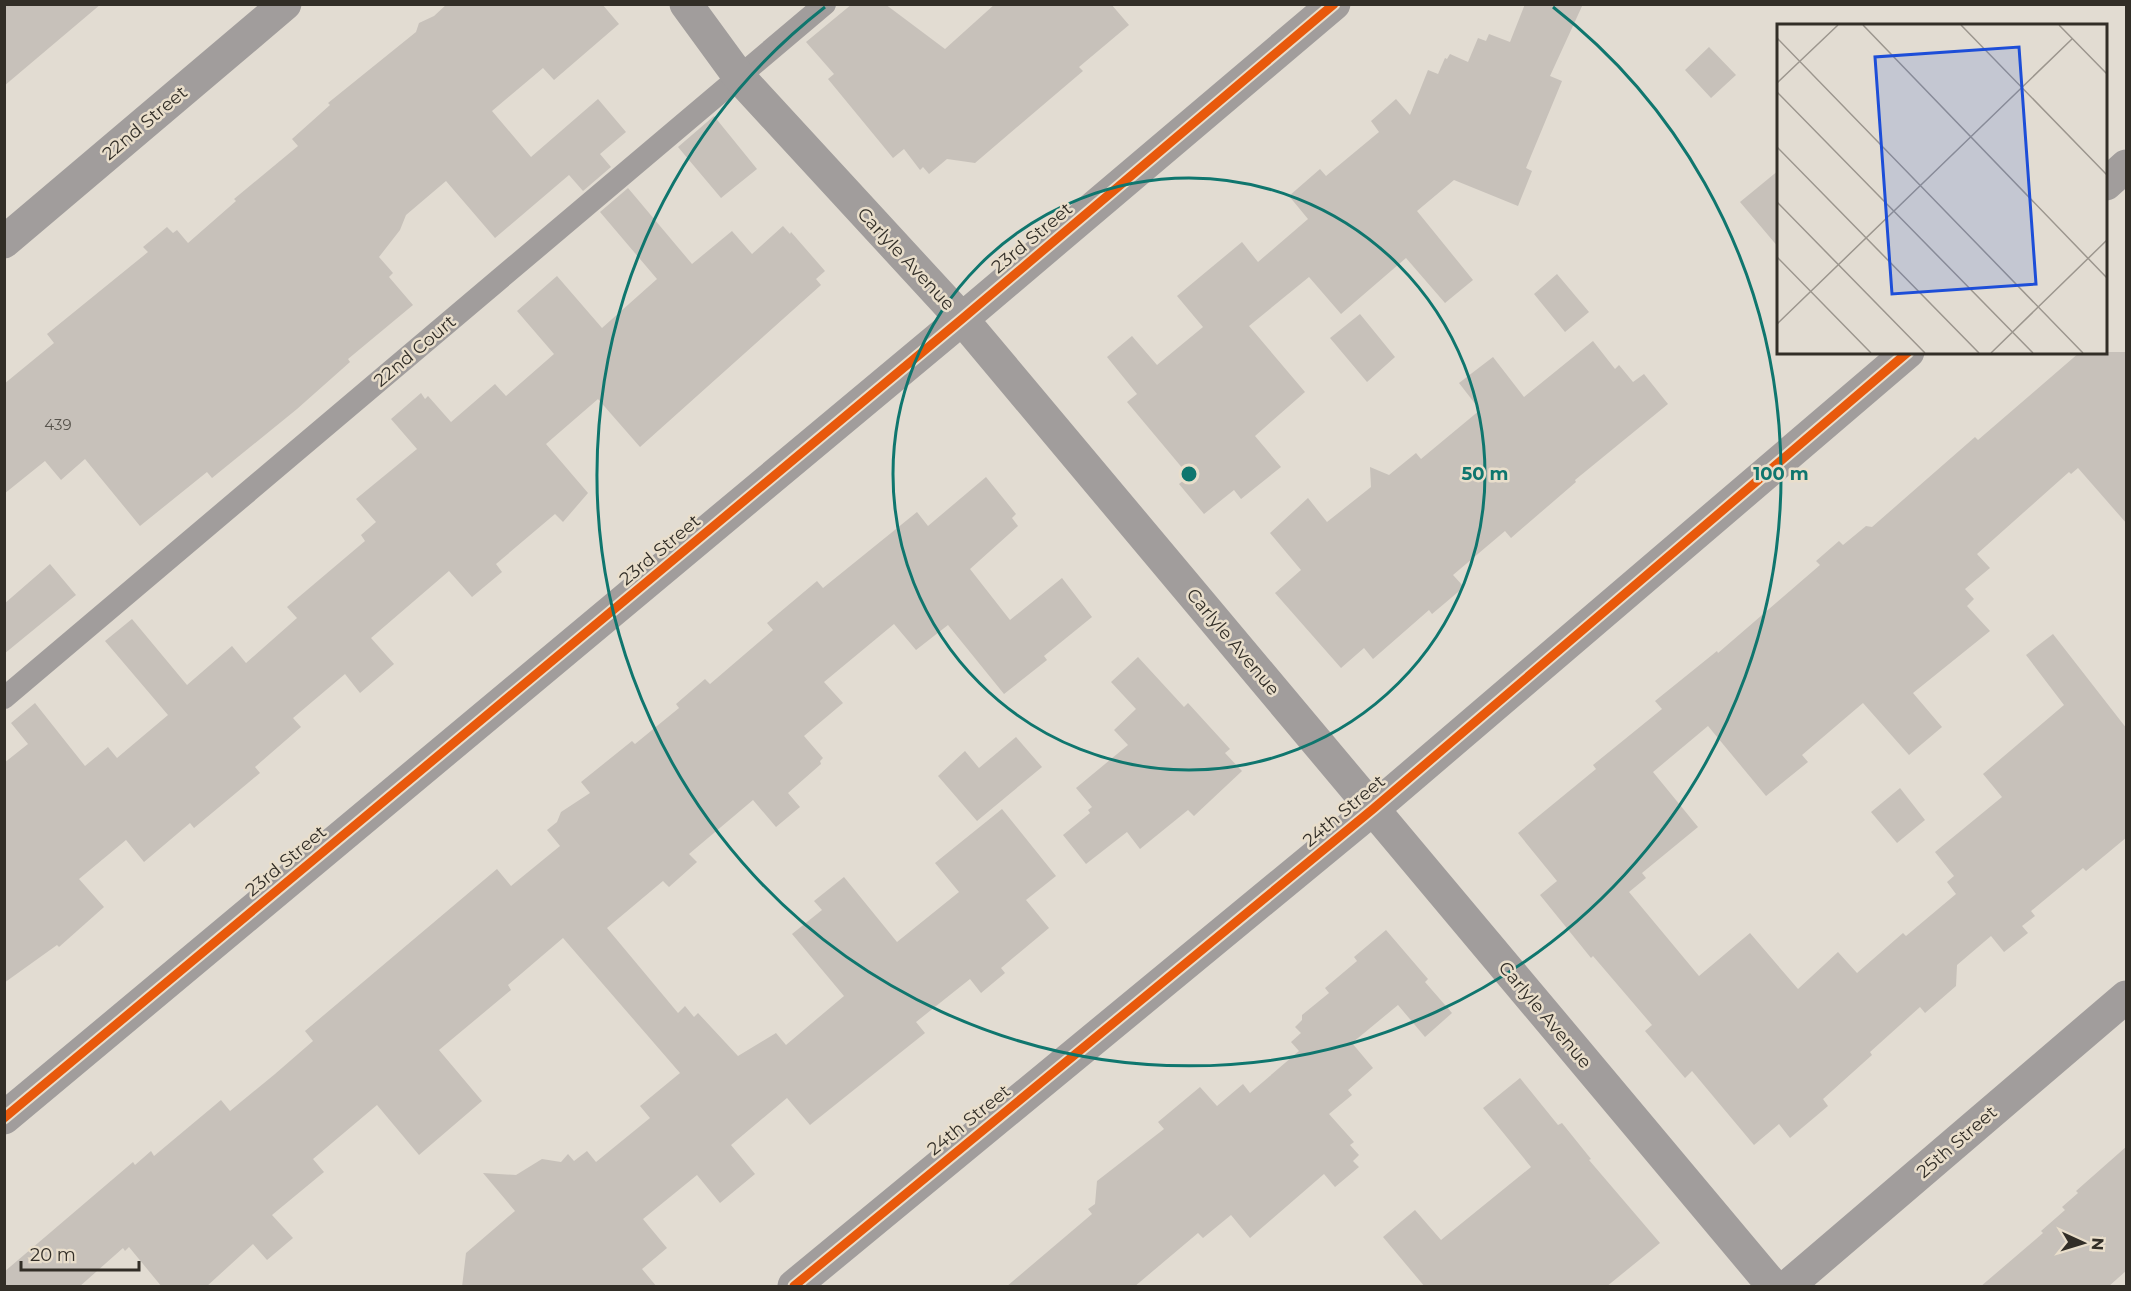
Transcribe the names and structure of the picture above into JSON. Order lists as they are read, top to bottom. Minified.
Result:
{"streets":{"street":["22nd Street","23rd Street","Carlyle Avenue","24th Street","25th Street"],"lane":["22nd Court"]},"crossings":[["23rd Street","Carlyle Avenue"],["Carlyle Avenue","22nd Court"],["Carlyle Avenue","24th Street"]],"house_numbers":["439"],"scale_bar":"20 m","north":"right","rings":["50 m","100 m"]}
